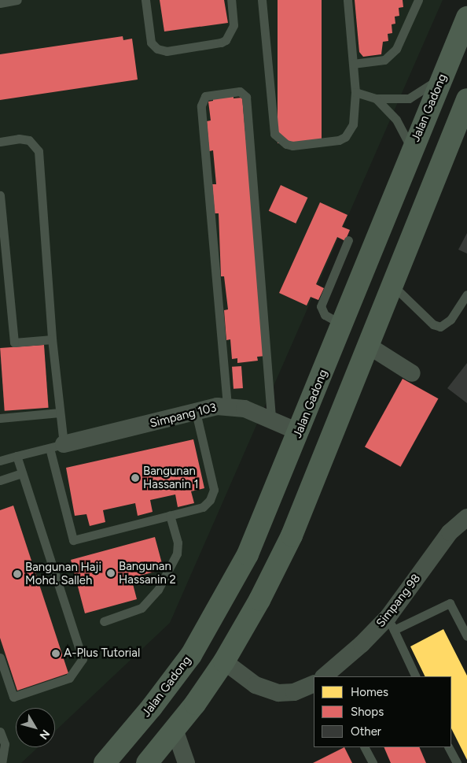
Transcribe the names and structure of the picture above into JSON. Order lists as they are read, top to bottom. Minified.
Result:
{"streets":{"main road":["Jalan Gadong"],"street":["Simpang 103","Simpang 98"]},"crossings":[["Jalan Gadong","Simpang 103"]],"places":["Bangunan Hassanin 1","Bangunan Hassanin 2","Bangunan Haji Mohd. Salleh","A-Plus Tutorial"],"legend":["Homes","Shops","Other"],"north":"bottom right"}
